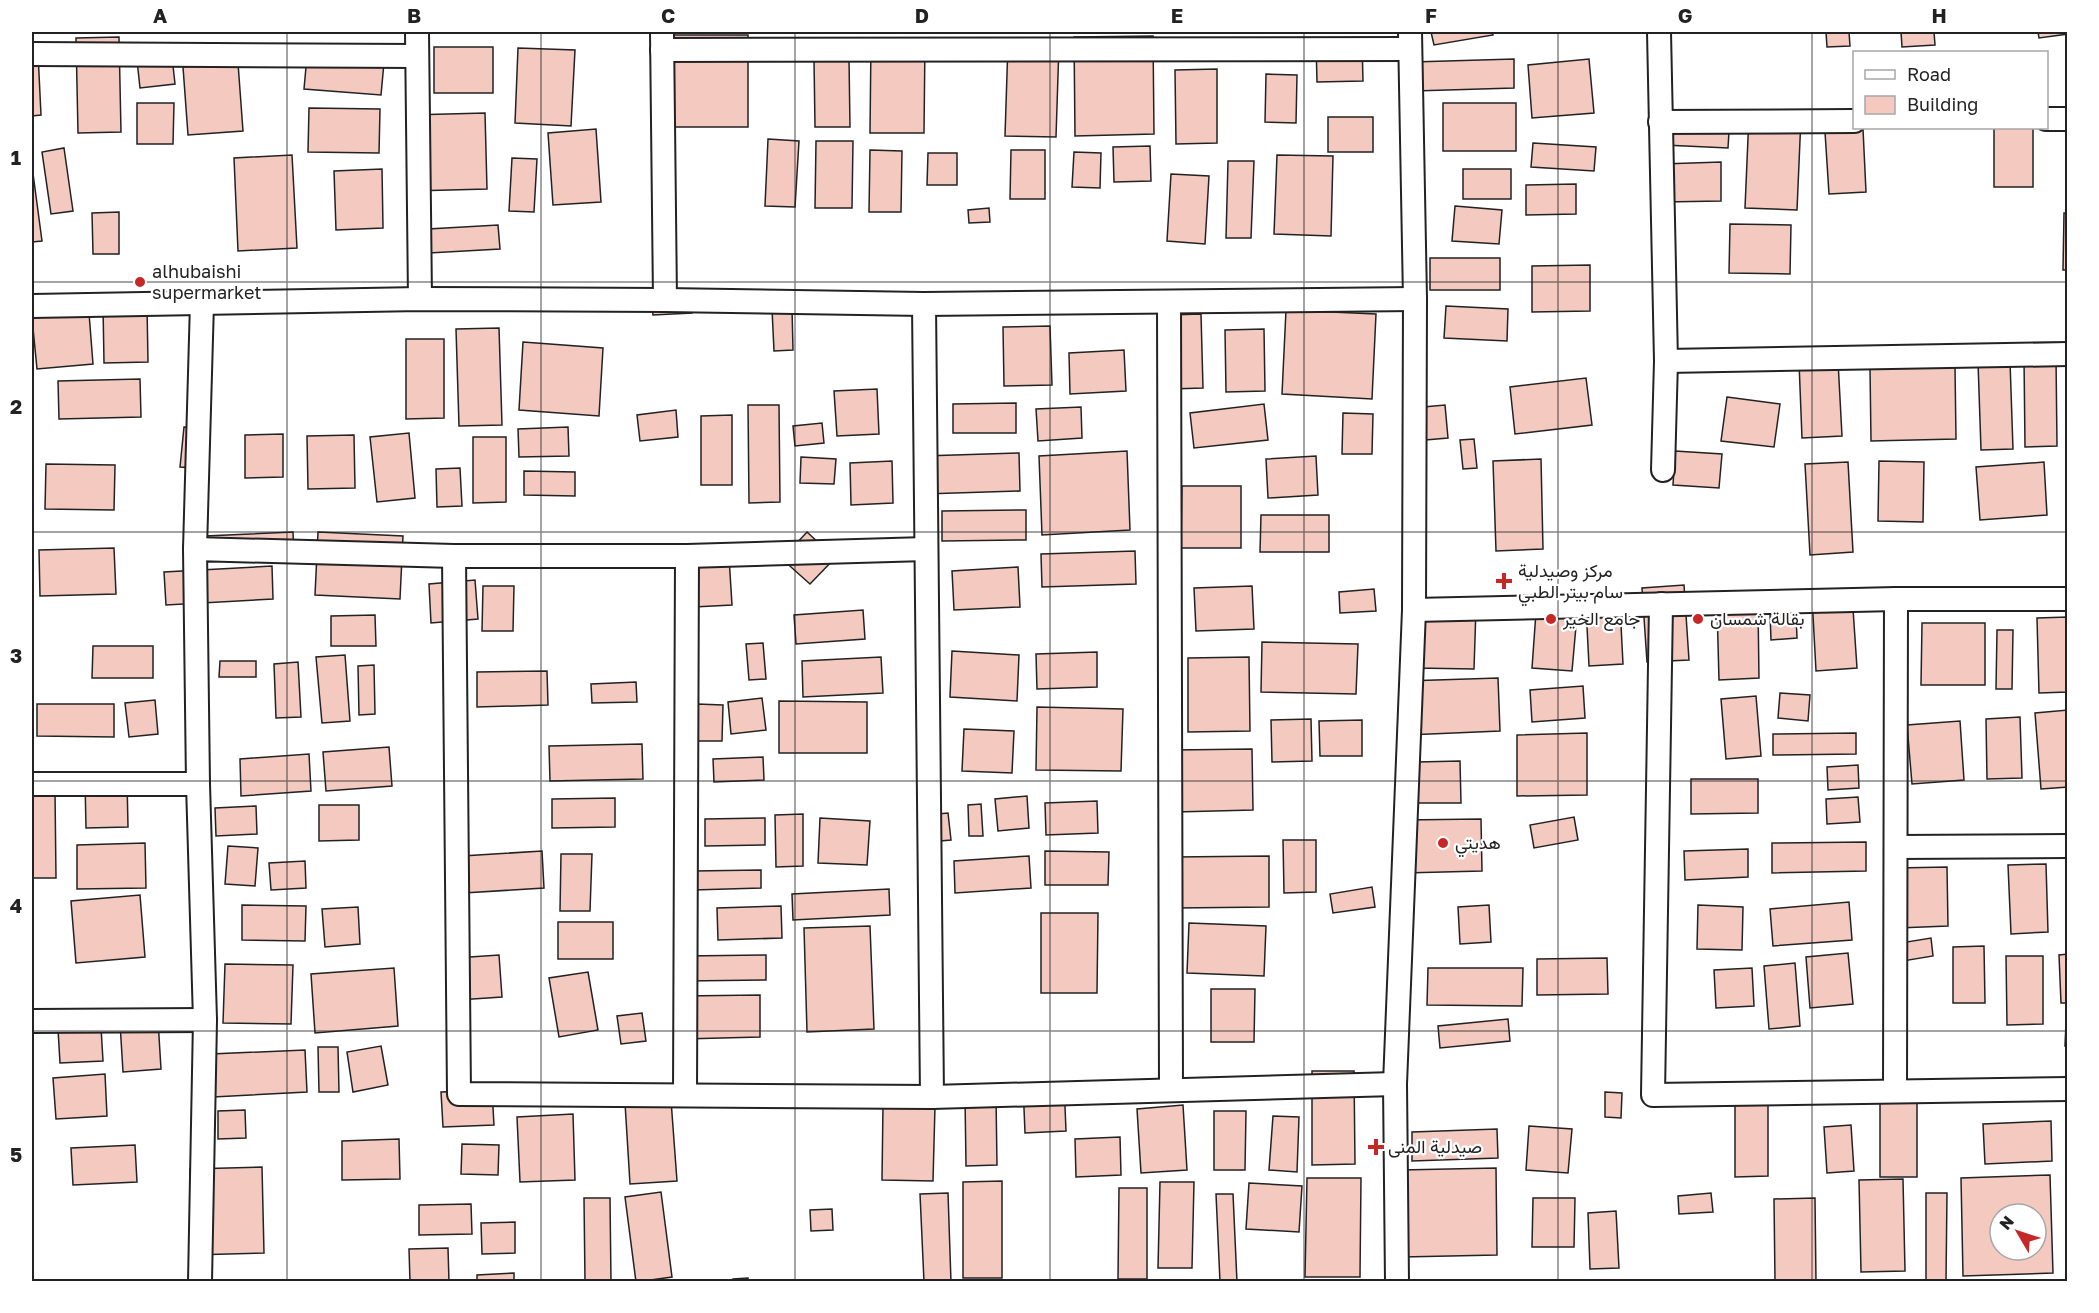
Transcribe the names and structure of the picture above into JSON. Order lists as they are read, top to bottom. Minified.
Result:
{"places":{"other":["alhubaishi supermarket","جامع الخير","بقالة شمسان","هديتي"],"health":["مركز وصيدلية سام بيتر الطبي","صيدلية المنى"]},"legend":["Road","Building"],"north":"top left","grid":{"columns":["A","B","C","D","E","F","G","H"],"rows":["1","2","3","4","5"]}}
